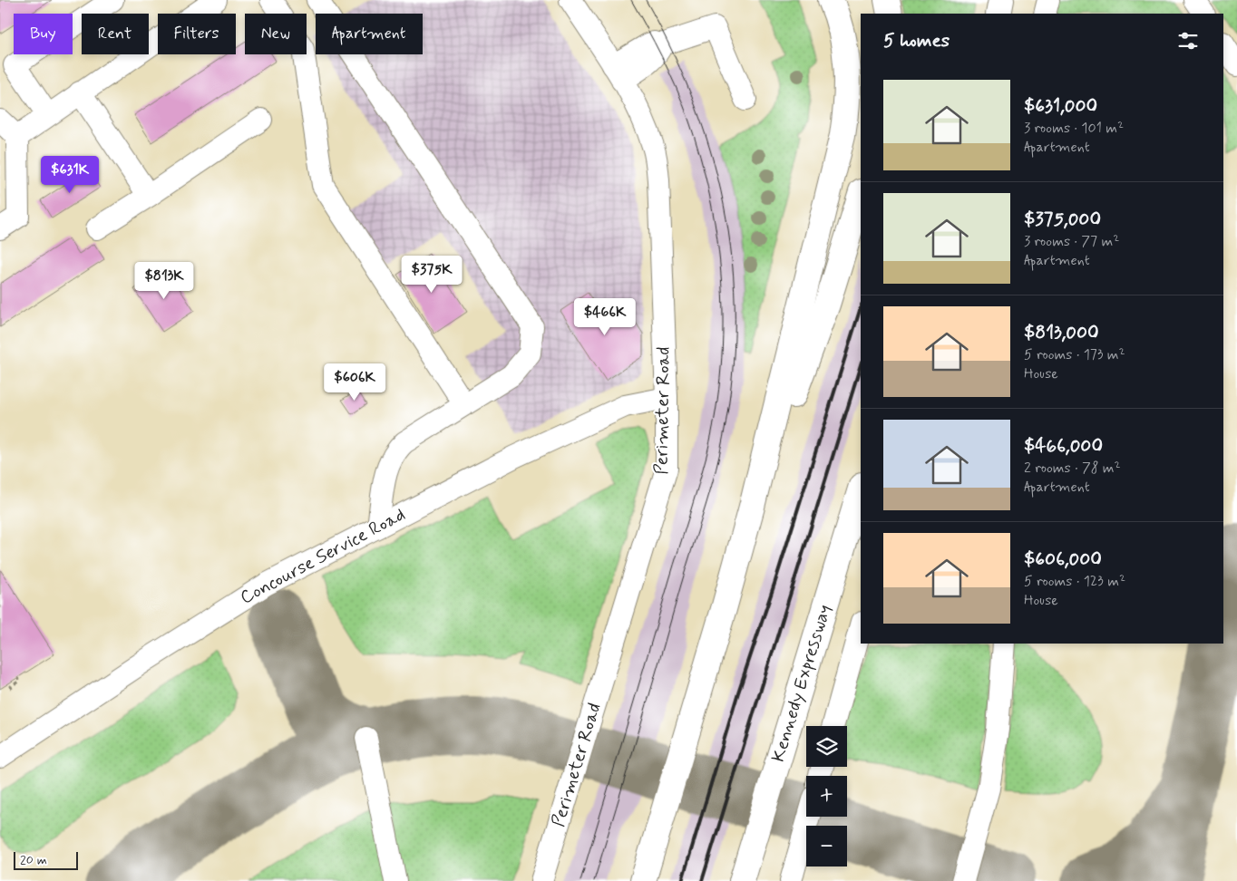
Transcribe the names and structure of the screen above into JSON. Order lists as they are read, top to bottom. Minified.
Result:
{"streets":{"highway":["Kennedy Expressway"],"lane":["Perimeter Road","Concourse Service Road"]},"crossings":[["Perimeter Road","Concourse Service Road"]],"scale_bar":"20 m","page":{"chip":["Buy","Rent","Filters","New","Apartment"],"heading":"5 homes","list":[{"name":"$631,000","note":"3 rooms · 101 m² · Apartment"},{"name":"$375,000","note":"3 rooms · 77 m² · Apartment"},{"name":"$813,000","note":"5 rooms · 173 m² · House"},{"name":"$466,000","note":"2 rooms · 78 m² · Apartment"},{"name":"$606,000","note":"5 rooms · 123 m² · House"}],"price":["$631K","$375K","$813K","$466K","$606K"],"map_buttons":["+","−"],"scale":"20 m"}}
